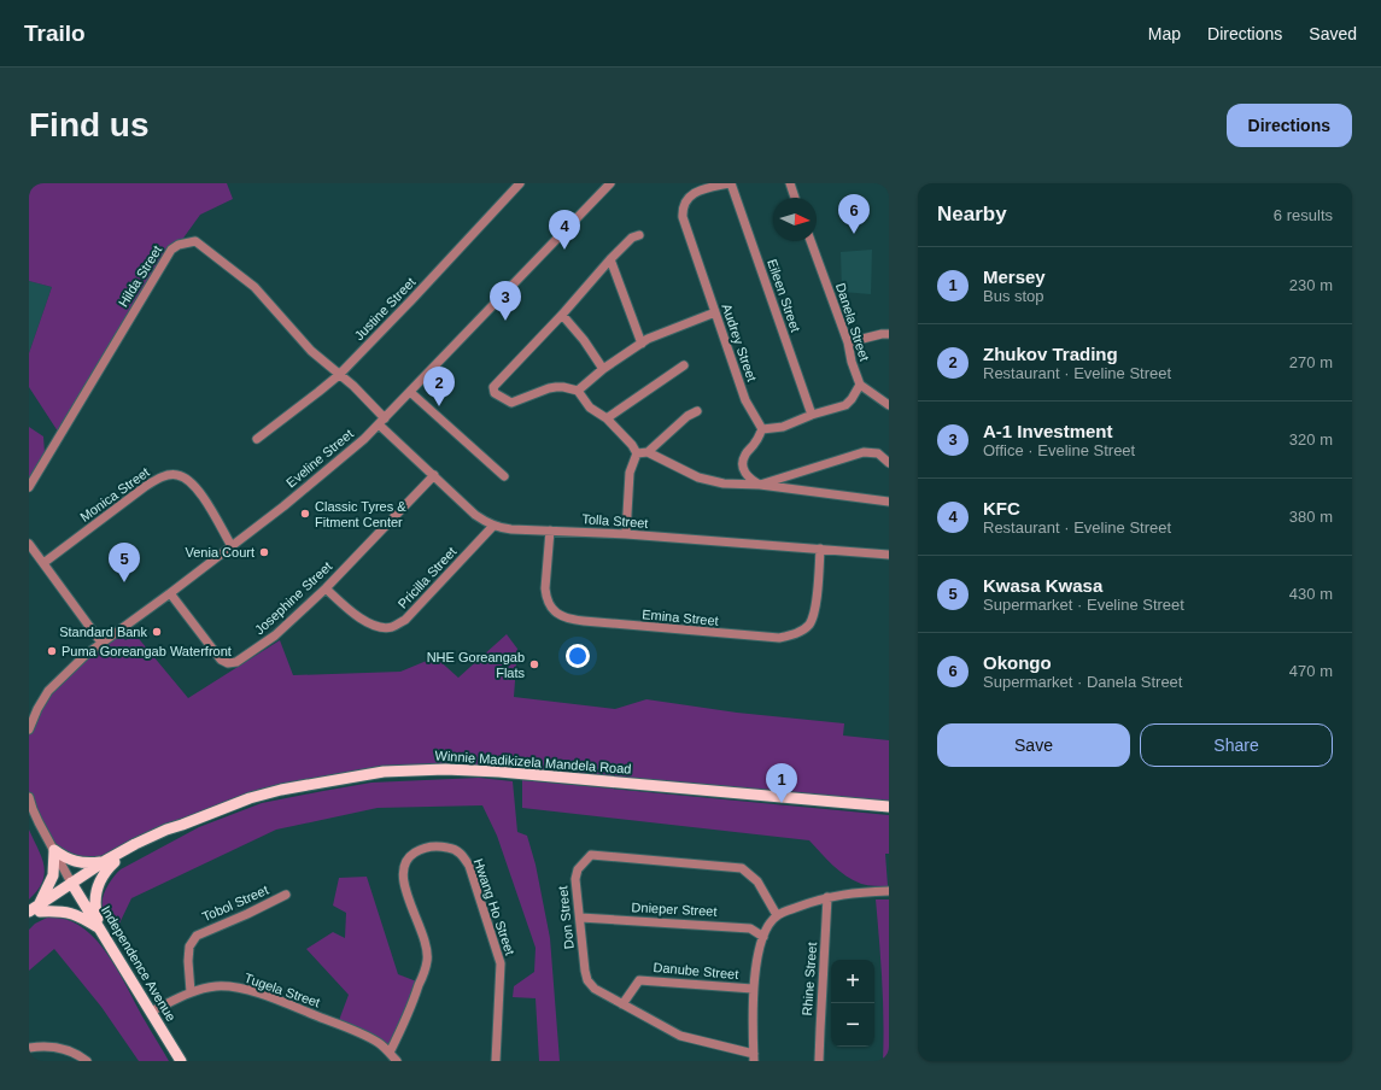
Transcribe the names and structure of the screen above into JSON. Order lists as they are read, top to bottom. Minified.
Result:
{"streets":{"main road":["Winnie Madikizela Mandela Road","Independence Avenue"],"street":["Hilda Street","Eileen Street","Justine Street","Danela Street","Audrey Street","Eveline Street","Monica Street","Tolla Street","Pricilla Street","Josephine Street","Emina Street","Tobol Street","Hwang Ho Street","Dnieper Street","Don Street","Danube Street","Rhine Street","Tugela Street"]},"crossings":[["Hilda Street","Justine Street"],["Hilda Street","Eveline Street"],["Hilda Street","Tolla Street"],["Eileen Street","Audrey Street"],["Eveline Street","Monica Street"],["Eveline Street","Tolla Street"],["Eveline Street","Josephine Street"],["Tolla Street","Pricilla Street"],["Tolla Street","Josephine Street"],["Tolla Street","Emina Street"],["Pricilla Street","Josephine Street"],["Winnie Madikizela Mandela Road","Independence Avenue"],["Tobol Street","Tugela Street"],["Hwang Ho Street","Tugela Street"],["Dnieper Street","Don Street"],["Don Street","Danube Street"],["Independence Avenue","Tugela Street"]],"places":["Classic Tyres & Fitment Center","Venia Court","Standard Bank","Puma Goreangab Waterfront","NHE Goreangab Flats"],"north":"right","page":{"header":"Trailo","nav":["Map","Directions","Saved"],"buttons":["Directions",["Save","Share"]],"title":"Find us","heading":["Nearby","6 results"],"pins":["6","4","3","2","5","1"],"list":[{"mark":"1","name":"Mersey","note":"Bus stop","value":"230 m"},{"mark":"2","name":"Zhukov Trading","note":"Restaurant · Eveline Street","value":"270 m"},{"mark":"3","name":"A-1 Investment","note":"Office · Eveline Street","value":"320 m"},{"mark":"4","name":"KFC","note":"Restaurant · Eveline Street","value":"380 m"},{"mark":"5","name":"Kwasa Kwasa","note":"Supermarket · Eveline Street","value":"430 m"},{"mark":"6","name":"Okongo","note":"Supermarket · Danela Street","value":"470 m"}],"map_buttons":["+","−"]}}
